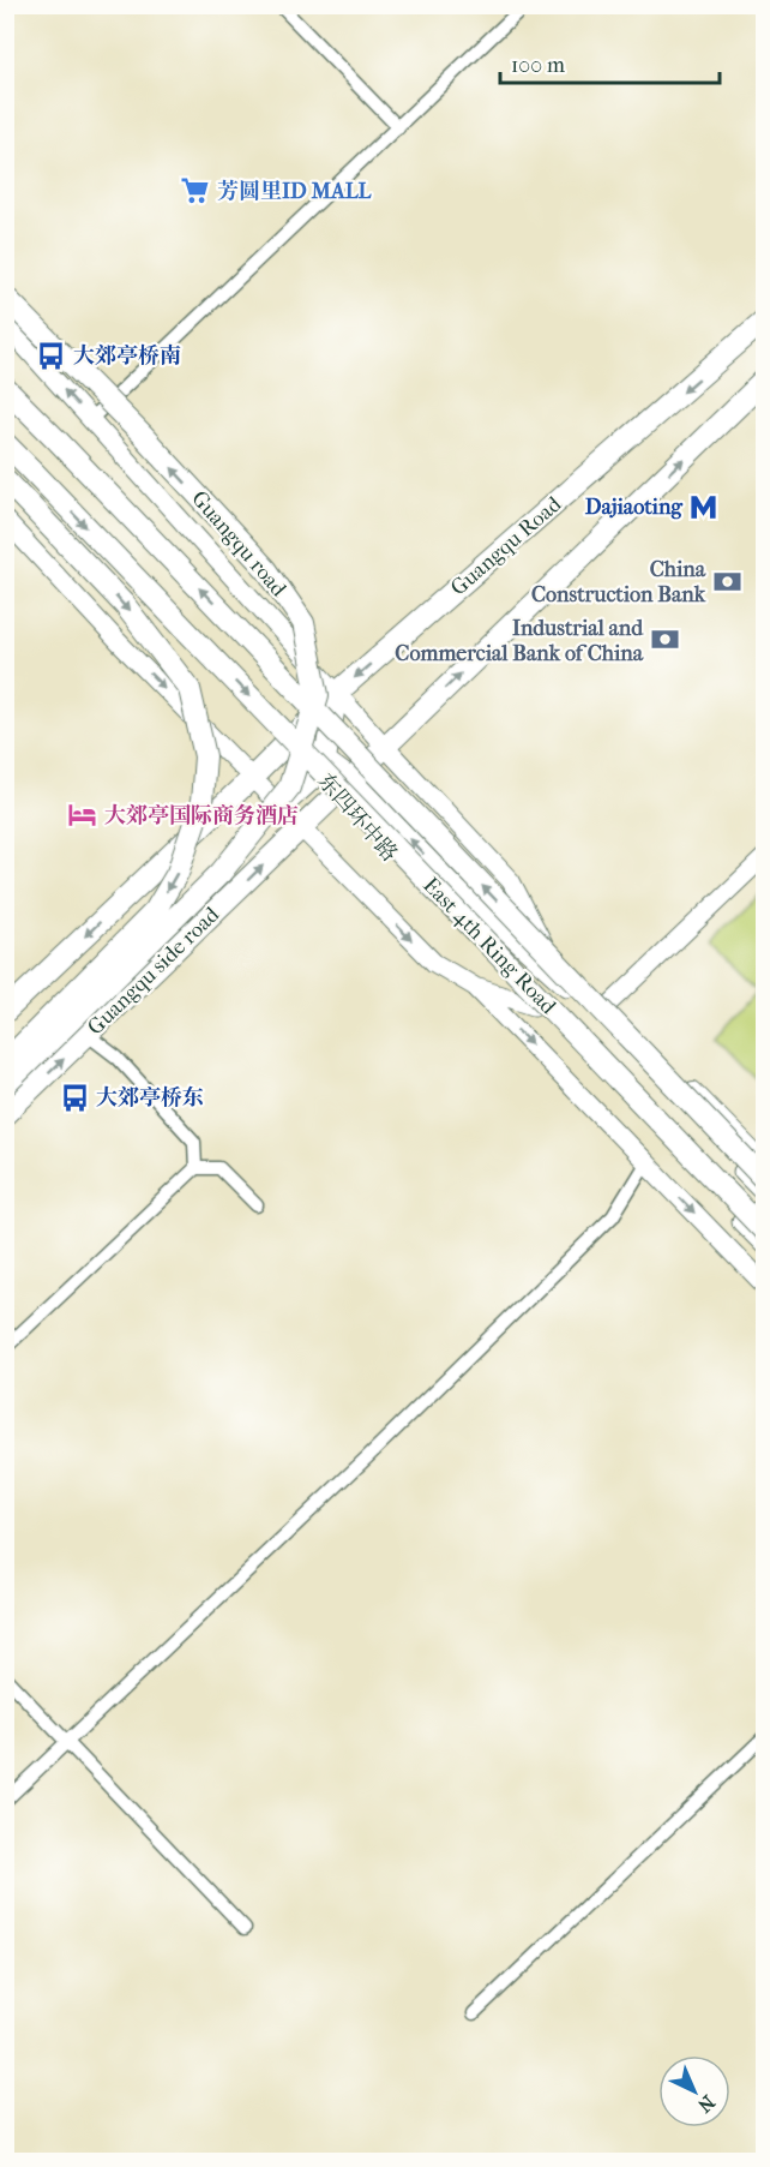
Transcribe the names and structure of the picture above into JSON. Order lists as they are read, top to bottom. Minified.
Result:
{"streets":{"main road":["Guangqu road","Guangqu Road","东四环中路","East 4th Ring Road","Guangqu side road"]},"crossings":[["Guangqu Road","东四环中路"],["东四环中路","Guangqu side road"]],"places":{"supermarket":["芳圆里ID MALL"],"bus stop":["大郊亭桥南","大郊亭桥东"],"metro station":["Dajiaoting"],"bank":["China Construction Bank","Industrial and Commercial Bank of China"],"hotel":["大郊亭国际商务酒店"]},"scale_bar":"100 m","north":"bottom right"}
